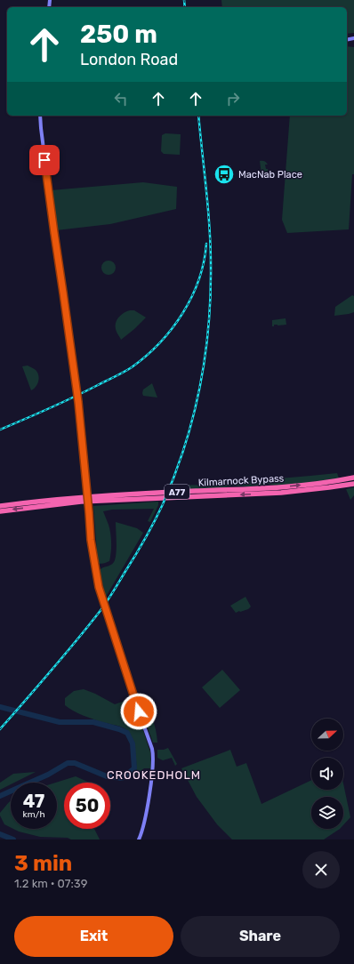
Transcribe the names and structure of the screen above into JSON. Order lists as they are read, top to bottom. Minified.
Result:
{"streets":{"highway":["Kilmarnock Bypass","A77"]},"districts":["CROOKEDHOLM"],"places":{"bus stop":["MacNab Place"]},"north":"right","page":{"turn":["250 m","London Road"],"speed":"47 km/h","limit":"50","heading":["3 min","1.2 km · 07:39"],"buttons":["Exit","Share"]}}
